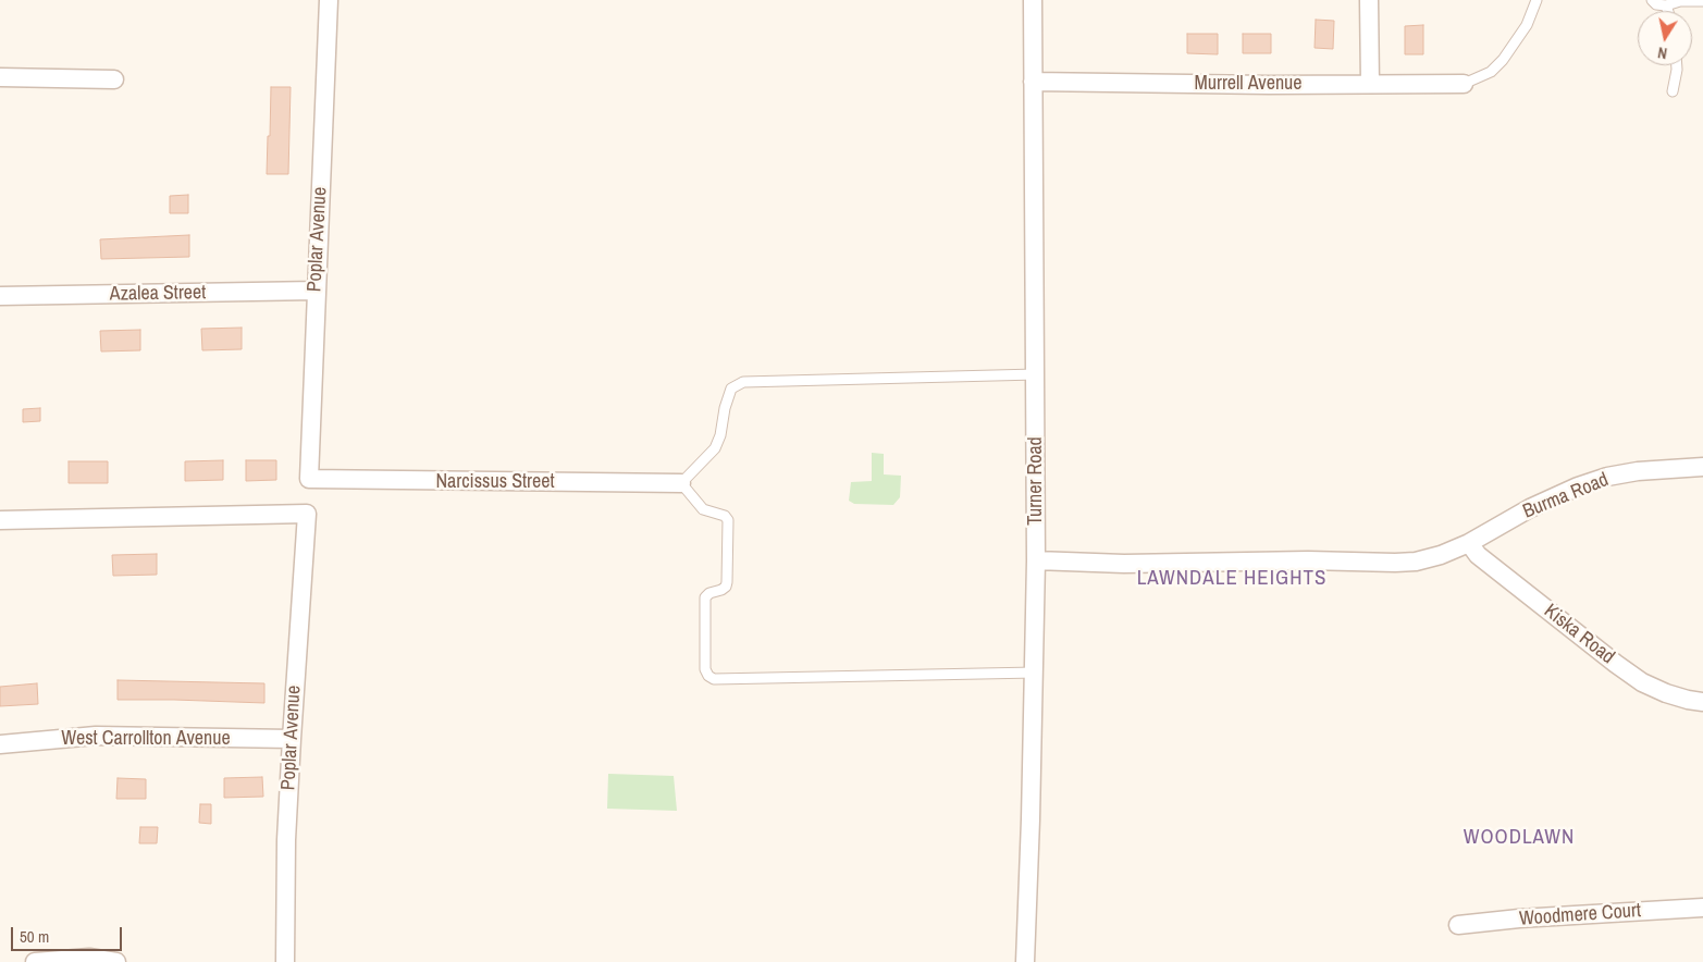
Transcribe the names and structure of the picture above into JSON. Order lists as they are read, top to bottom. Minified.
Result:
{"streets":{"street":["Murrell Avenue","Poplar Avenue","Azalea Street","Turner Road","Narcissus Street","Burma Road","Kiska Road","West Carrollton Avenue","Woodmere Court"]},"crossings":[["Murrell Avenue","Turner Road"],["Poplar Avenue","Azalea Street"],["Poplar Avenue","Narcissus Street"],["Poplar Avenue","West Carrollton Avenue"],["Turner Road","Burma Road"],["Burma Road","Kiska Road"]],"districts":["LAWNDALE HEIGHTS","WOODLAWN"],"scale_bar":"50 m","north":"bottom"}
